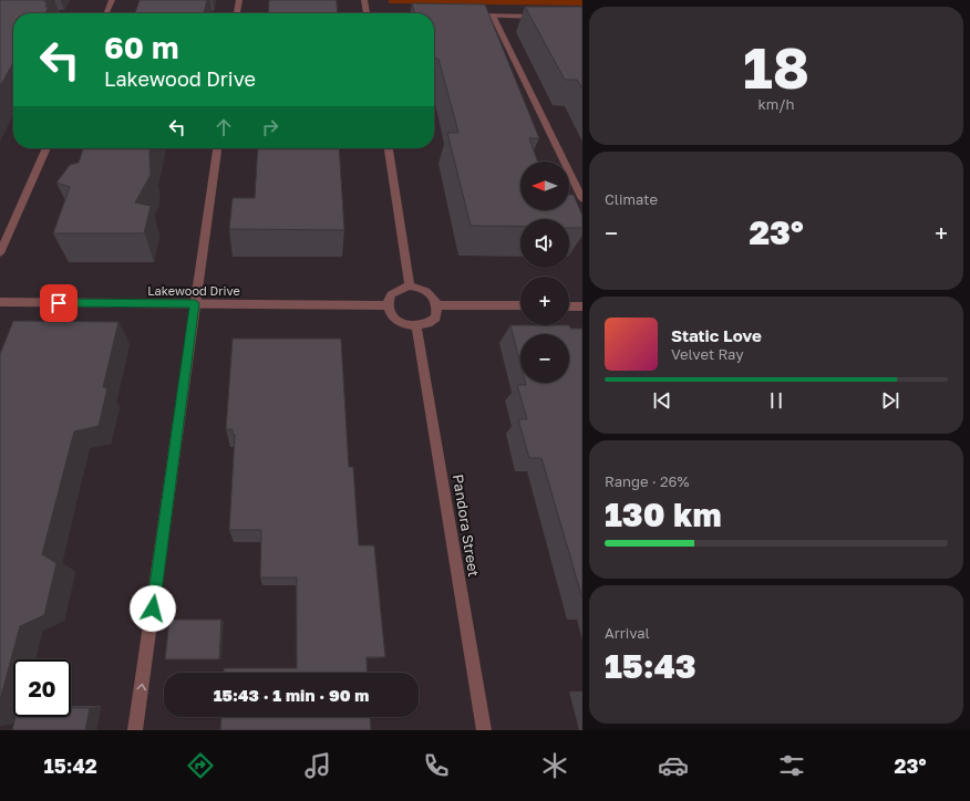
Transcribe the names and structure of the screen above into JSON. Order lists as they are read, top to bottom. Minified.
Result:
{"streets":{"street":["Lakewood Drive","Pandora Street"]},"crossings":[["Lakewood Drive","Pandora Street"]],"north":"left","page":{"tile":[["18","km/h"],"Climate",["Range · 26%","130 km"],["Arrival","15:43"]],"turn":["60 m","Lakewood Drive"],"map_buttons":["+","−"],"heat":["−","23°","+"],"song":["Static Love","Velvet Ray"],"limit":"20","trip":"15:43 · 1 min · 90 m","tabs":["15:42","23°"]}}
